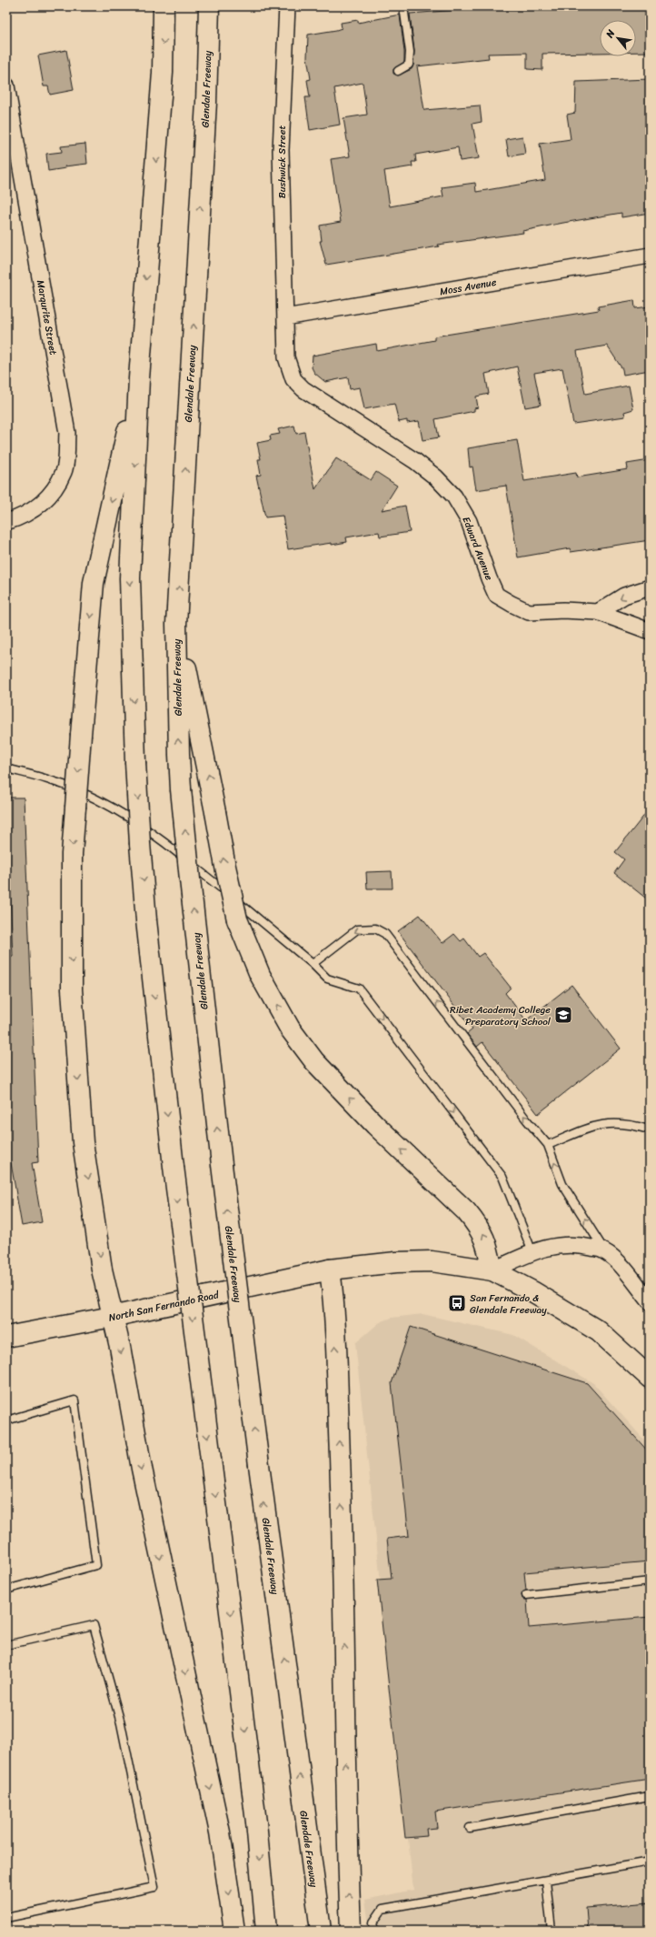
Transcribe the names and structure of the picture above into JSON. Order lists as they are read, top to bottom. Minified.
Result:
{"streets":{"main road":["Glendale Freeway","North San Fernando Road"],"street":["Bushwick Street","Moss Avenue","Marqurite Street","Edward Avenue"]},"crossings":[["Bushwick Street","Moss Avenue"],["Bushwick Street","Edward Avenue"],["Moss Avenue","Edward Avenue"]],"places":{"school or university":["Ribet Academy College Preparatory School"],"bus stop":["San Fernando & Glendale Freeway"]},"north":"top left"}
